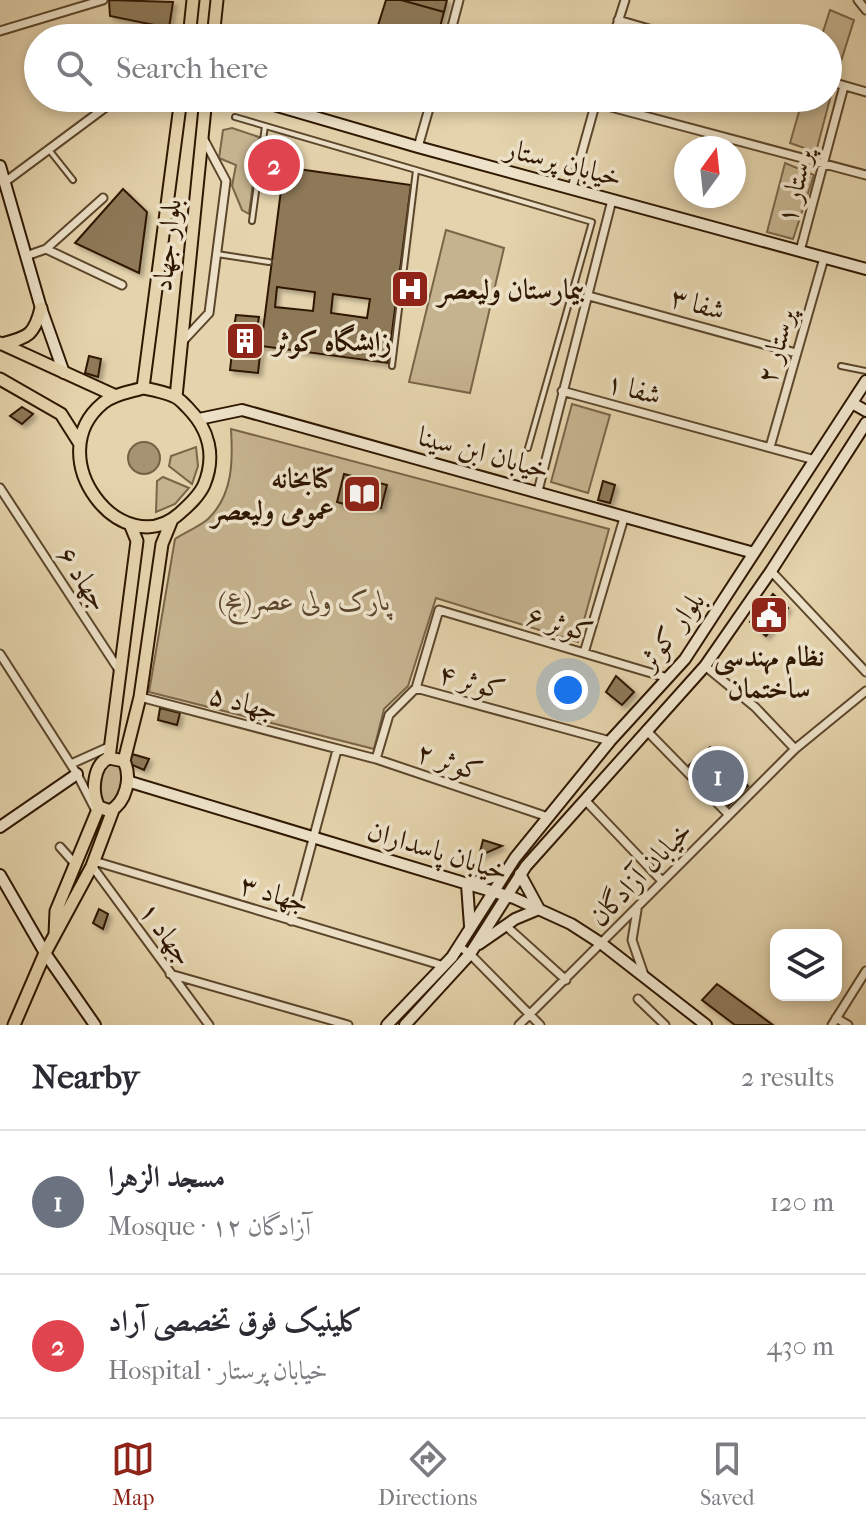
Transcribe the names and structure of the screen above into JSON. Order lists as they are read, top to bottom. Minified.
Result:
{"streets":{"main road":["بلوار جهاد"],"street":["خیابان پرستار","پرستار ۱","شفا ۳","پرستار ۲","شفا ۱","خیابان ابن سینا","جهاد ۶","کوثر ۶","بلوار کوثر","کوثر ۴","جهاد ۵","کوثر ۲","خیابان پاسداران","خیابان آزادگان","جهاد ۳","جهاد ۱"]},"crossings":[["خیابان پرستار","پرستار ۱"],["خیابان پرستار","پرستار ۲"],["بلوار جهاد","خیابان ابن سینا"],["شفا ۳","پرستار ۲"],["پرستار ۲","شفا ۱"],["شفا ۱","بلوار کوثر"],["خیابان ابن سینا","بلوار کوثر"],["کوثر ۶","بلوار کوثر"],["کوثر ۶","کوثر ۴"],["بلوار کوثر","کوثر ۴"],["بلوار کوثر","کوثر ۲"],["بلوار کوثر","خیابان پاسداران"],["بلوار کوثر","جهاد ۳"],["جهاد ۵","کوثر ۲"],["خیابان پاسداران","خیابان آزادگان"],["جهاد ۳","جهاد ۱"]],"parks":["پارک ولی عصر(عج)"],"places":{"hospital":["بیمارستان ولیعصر"],"building":["زایشگاه کوثر"],"library":["کتابخانه عمومی ولیعصر"],"public building":["نظام مهندسی ساختمان"]},"north":"top","page":{"search":"Search here","pins":["2","1"],"heading":["Nearby","2 results"],"list":[{"mark":"1","name":"مسجد الزهرا","note":"Mosque · آزادگان ۱۲","value":"120 m"},{"mark":"2","name":"کلینیک فوق تخصصی آراد","note":"Hospital · خیابان پرستار","value":"430 m"}],"nav":["Map","Directions","Saved"]}}
